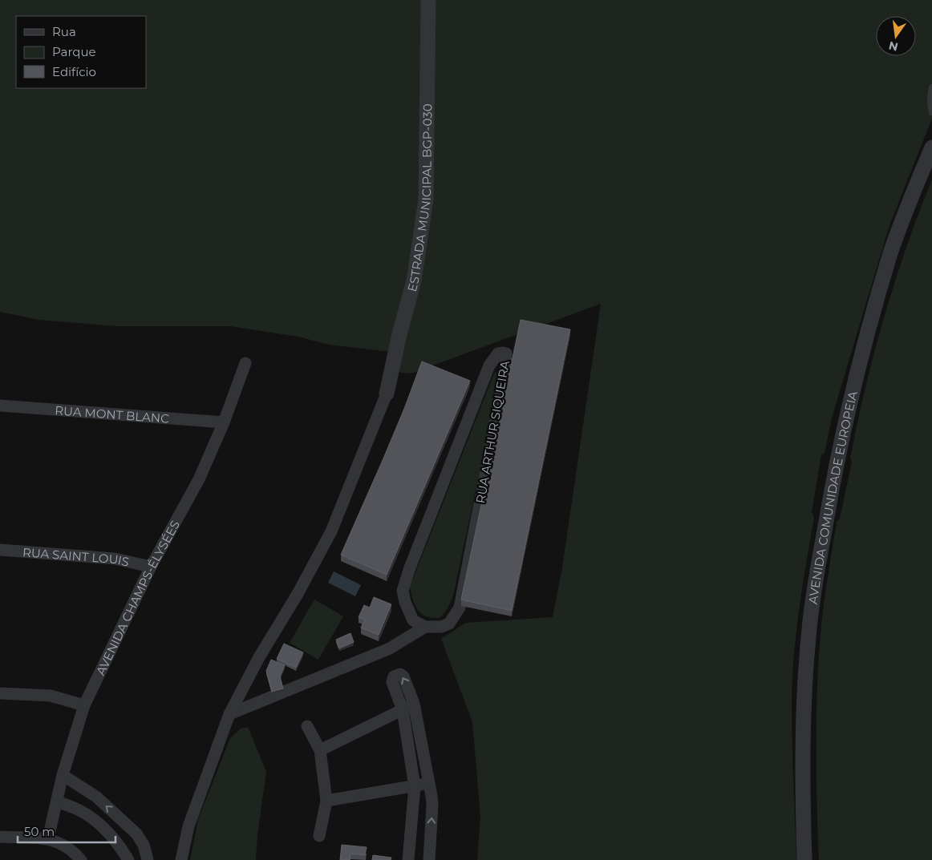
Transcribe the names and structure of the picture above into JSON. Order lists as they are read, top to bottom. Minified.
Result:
{"streets":{"street":["ESTRADA MUNICIPAL BGP-030","RUA MONT BLANC","RUA ARTHUR SIQUEIRA","AVENIDA COMUNIDADE EUROPEIA","RUA SAINT LOUIS","AVENIDA CHAMPS-ÉLYSÉES"]},"crossings":[["RUA MONT BLANC","AVENIDA CHAMPS-ÉLYSÉES"],["RUA SAINT LOUIS","AVENIDA CHAMPS-ÉLYSÉES"]],"legend":["Rua","Parque","Edifício"],"scale_bar":"50 m","north":"bottom"}
